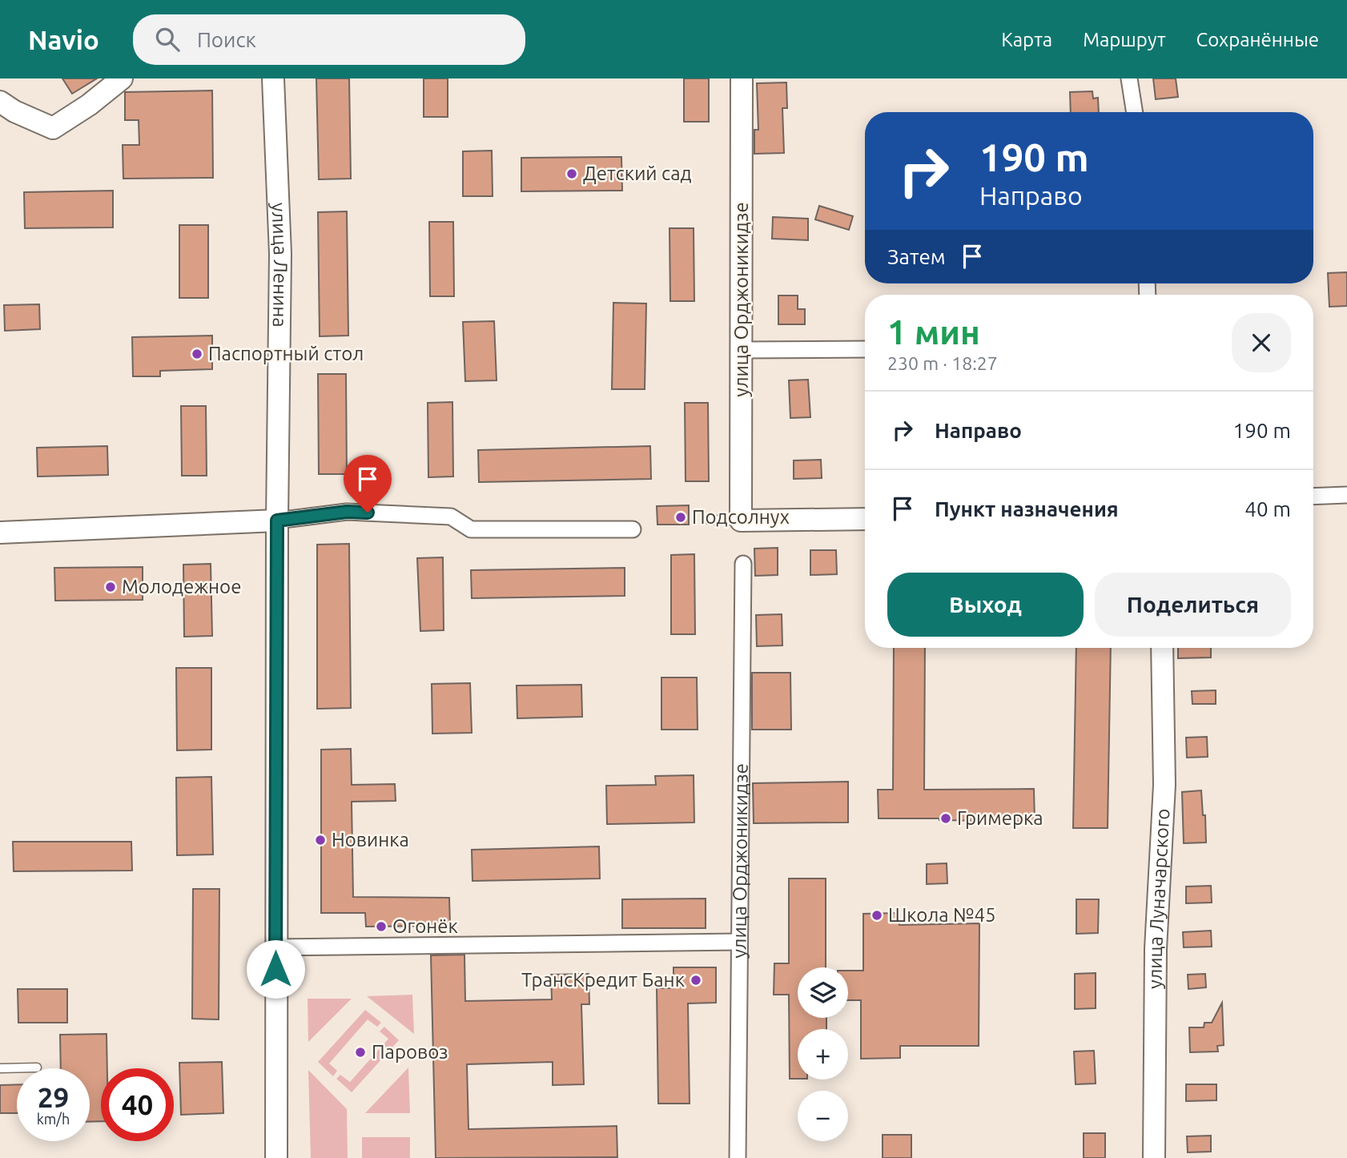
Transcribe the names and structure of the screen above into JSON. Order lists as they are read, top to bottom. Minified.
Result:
{"streets":{"street":["улица Ленина","улица Орджоникидзе","улица Луначарского"]},"places":["Детский сад","Паспортный стол","Подсолнух","Молодежное","Гримерка","Новинка","Школа №45","Огонёк","ТрансКредит Банк","Паровоз"],"page":{"header":"Navio","search":"Поиск","nav":["Карта","Маршрут","Сохранённые"],"turn":["190 m","Направо"],"then":"Затем","heading":["1 мин","230 m · 18:27"],"list":[{"name":"Направо","value":"190 m"},{"name":"Пункт назначения","value":"40 m"}],"buttons":["Выход","Поделиться"],"map_buttons":["+","−"],"speed":"29 km/h","limit":"40"}}
